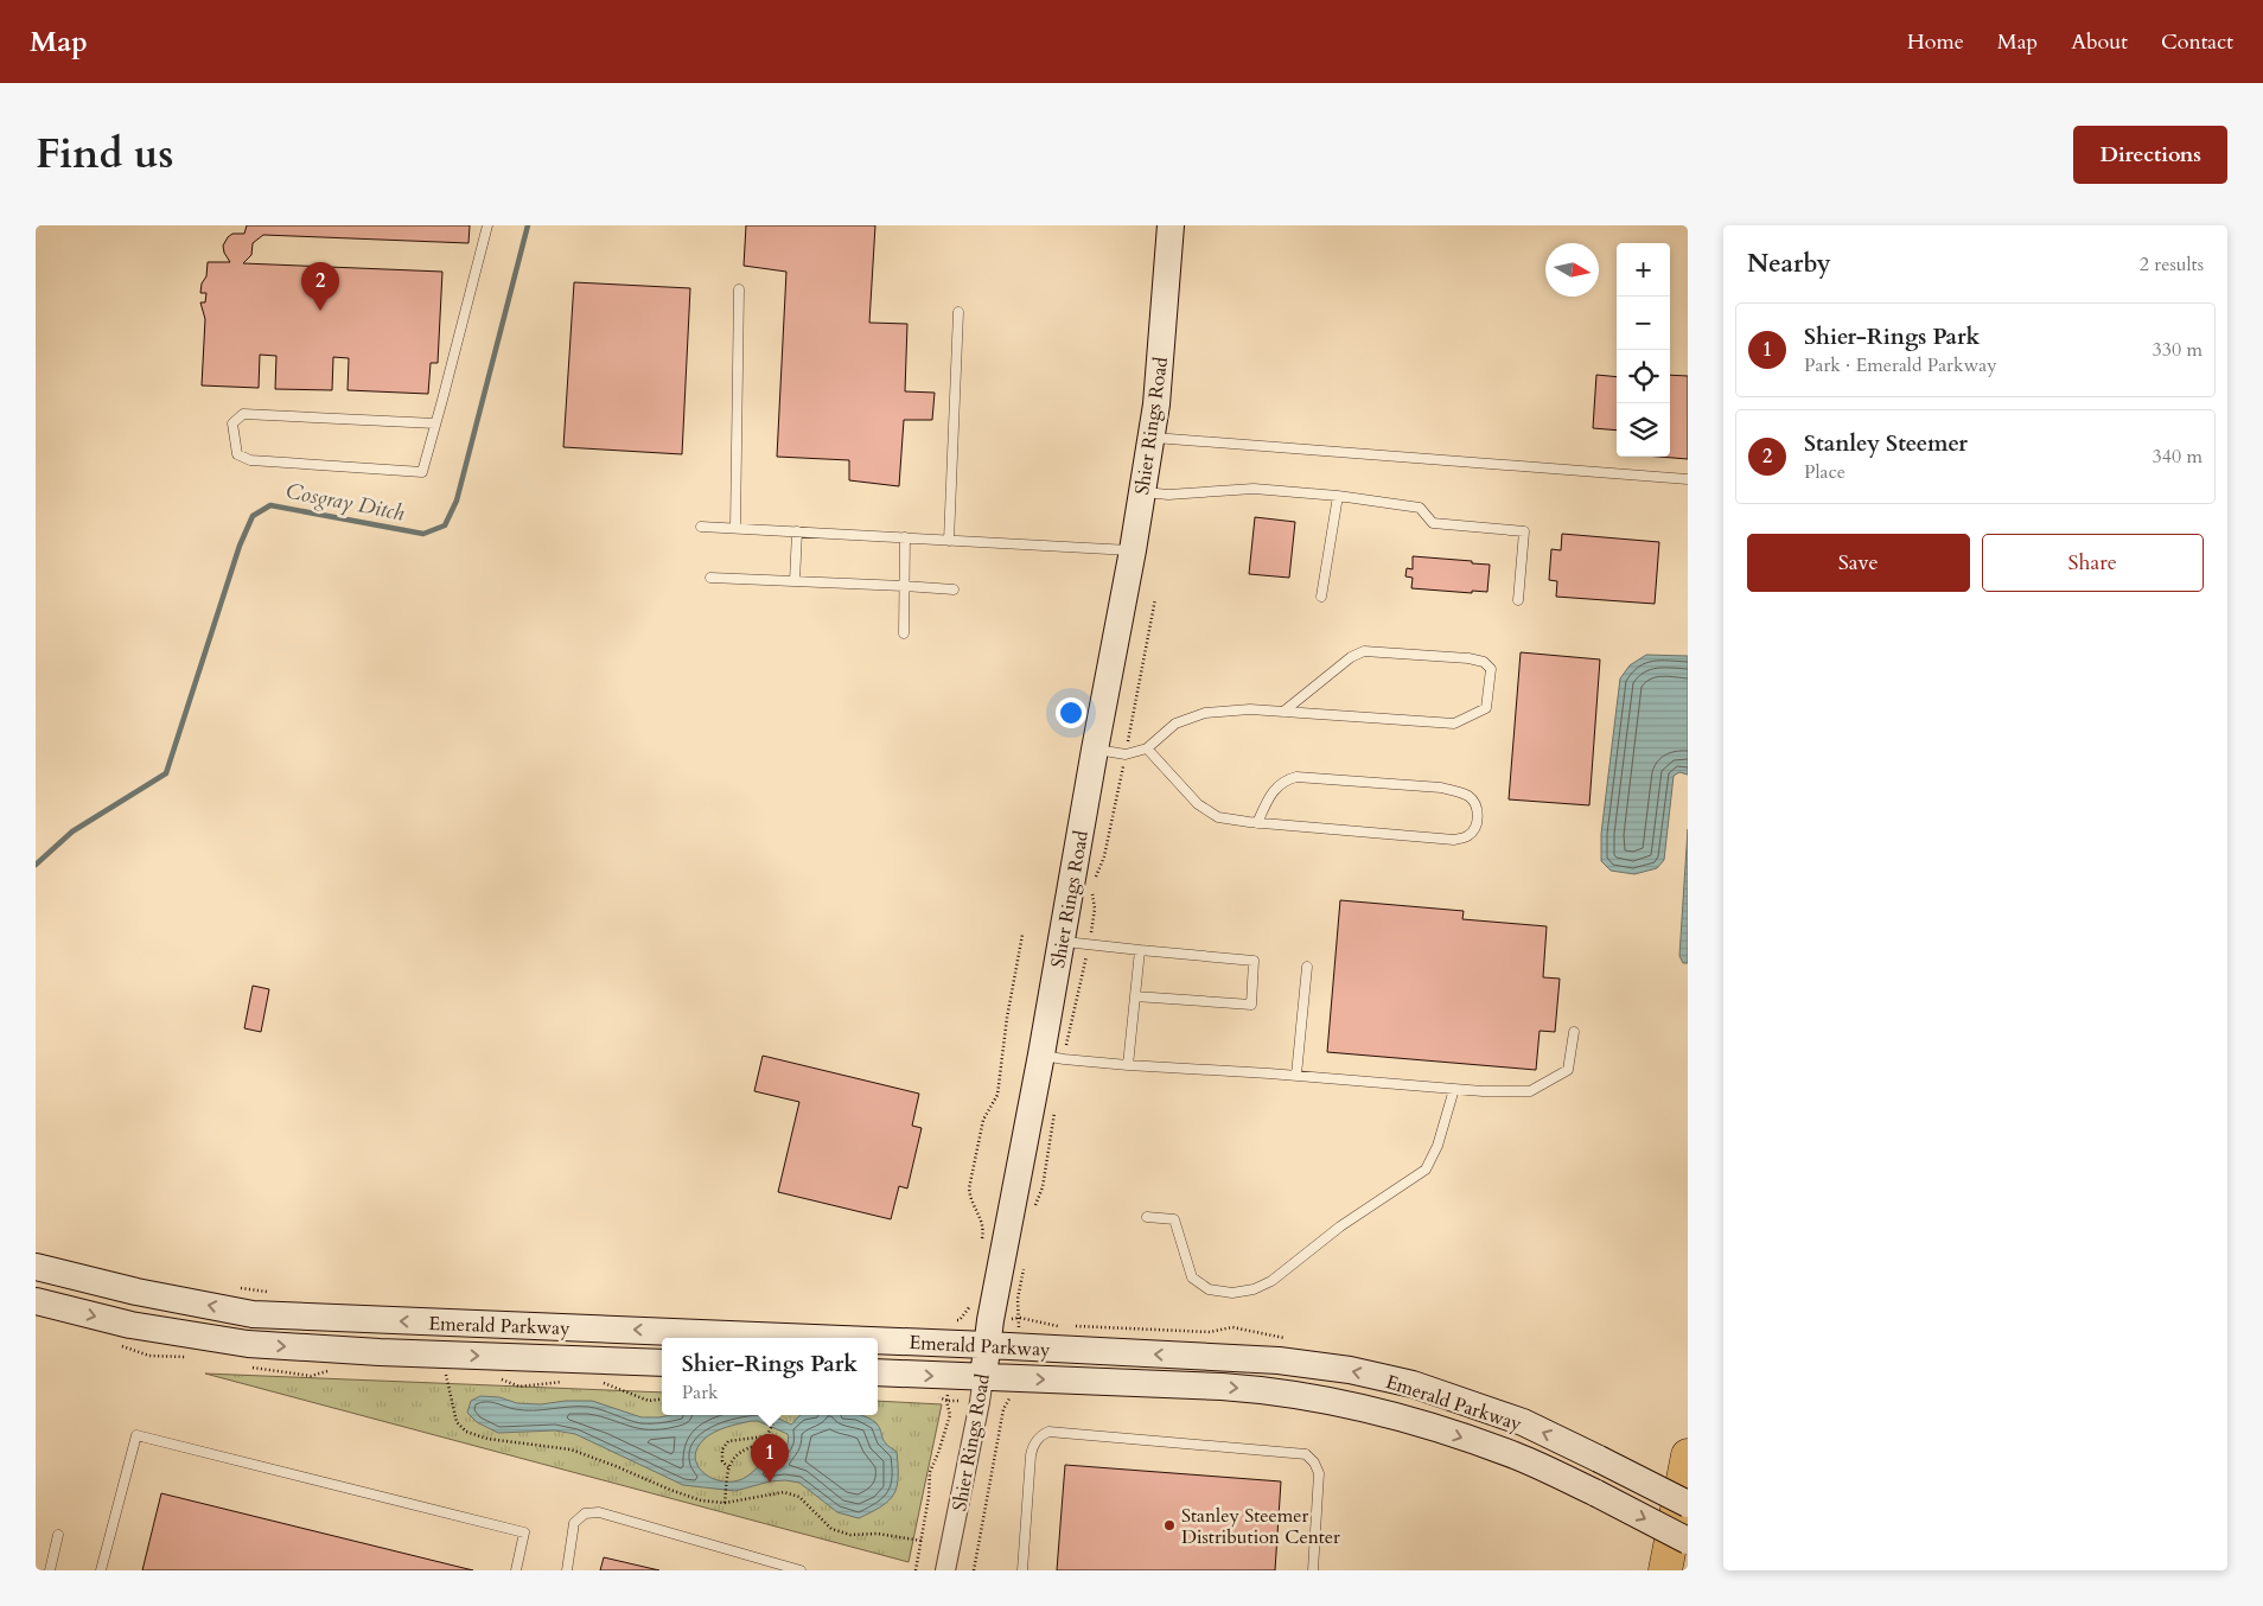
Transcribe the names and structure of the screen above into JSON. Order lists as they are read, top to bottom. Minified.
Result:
{"streets":{"main road":["Shier Rings Road","Emerald Parkway"]},"crossings":[["Shier Rings Road","Emerald Parkway"]],"water":["Cosgray Ditch"],"places":["Stanley Steemer Distribution Center"],"north":"right","page":{"header":"Map","nav":["Home","Map","About","Contact"],"title":"Find us","buttons":["Directions",["Save","Share"]],"heading":["Nearby","2 results"],"map_buttons":["+","−"],"pins":["2","1"],"list":[{"mark":"1","name":"Shier-Rings Park","note":"Park · Emerald Parkway","value":"330 m"},{"mark":"2","name":"Stanley Steemer","note":"Place","value":"340 m"}],"popup":["Shier-Rings Park","Park"]}}
